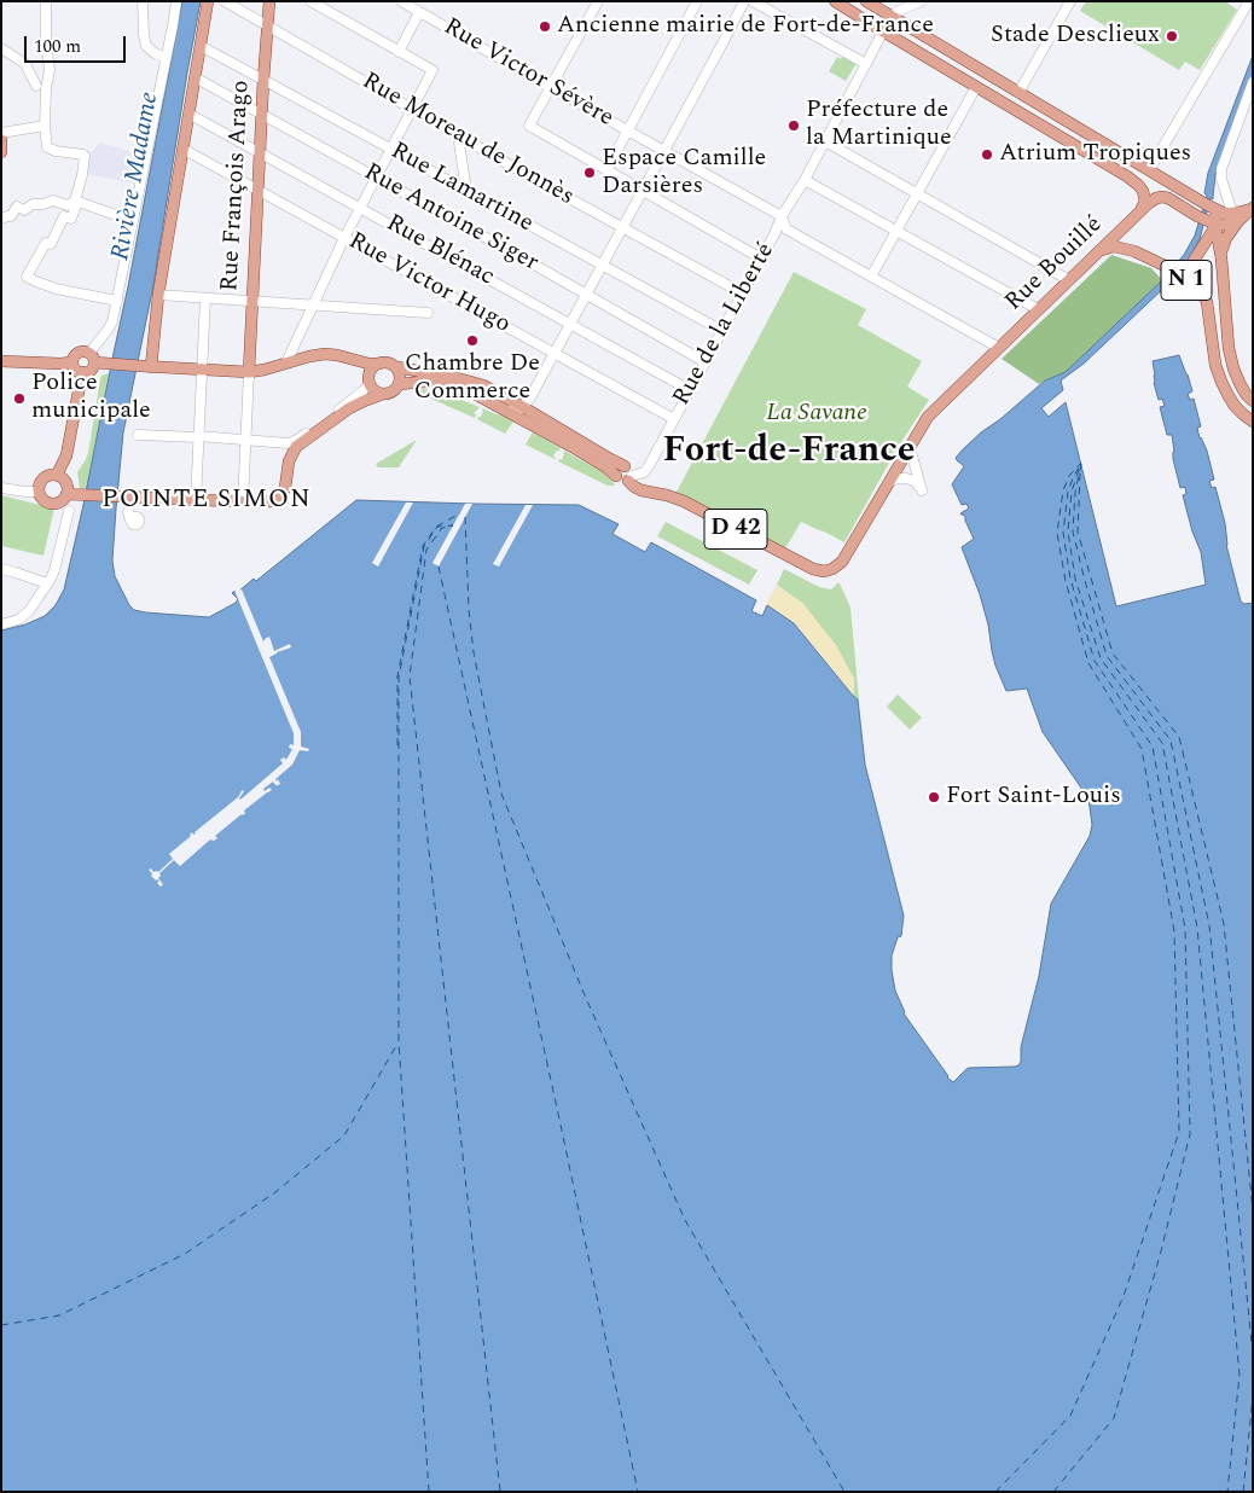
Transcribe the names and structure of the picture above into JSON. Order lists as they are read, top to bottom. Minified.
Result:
{"streets":{"main road":["Rue François Arago","Rue Bouillé","N 1","D 42"],"street":["Rue Victor Sévère","Rue Moreau de Jonnès","Rue Lamartine","Rue Antoine Siger","Rue Blénac","Rue Victor Hugo","Rue de la Liberté"]},"crossings":[["Rue Moreau de Jonnès","Rue François Arago"],["Rue Moreau de Jonnès","Rue de la Liberté"],["Rue François Arago","Rue Lamartine"],["Rue François Arago","Rue Antoine Siger"],["Rue François Arago","Rue Blénac"],["Rue François Arago","Rue Victor Hugo"],["Rue Lamartine","Rue de la Liberté"],["Rue Antoine Siger","Rue de la Liberté"],["Rue Blénac","Rue de la Liberté"],["Rue Bouillé","N 1"],["Rue Bouillé","D 42"],["Rue Victor Hugo","Rue de la Liberté"],["Rue de la Liberté","D 42"]],"districts":["Fort-de-France","POINTE SIMON"],"water":["Rivière Madame"],"parks":["La Savane"],"places":["Ancienne mairie de Fort-de-France","Stade Desclieux","Préfecture de la Martinique","Atrium Tropiques","Espace Camille Darsières","Chambre De Commerce","Police municipale","Fort Saint-Louis"],"scale_bar":"100 m"}
